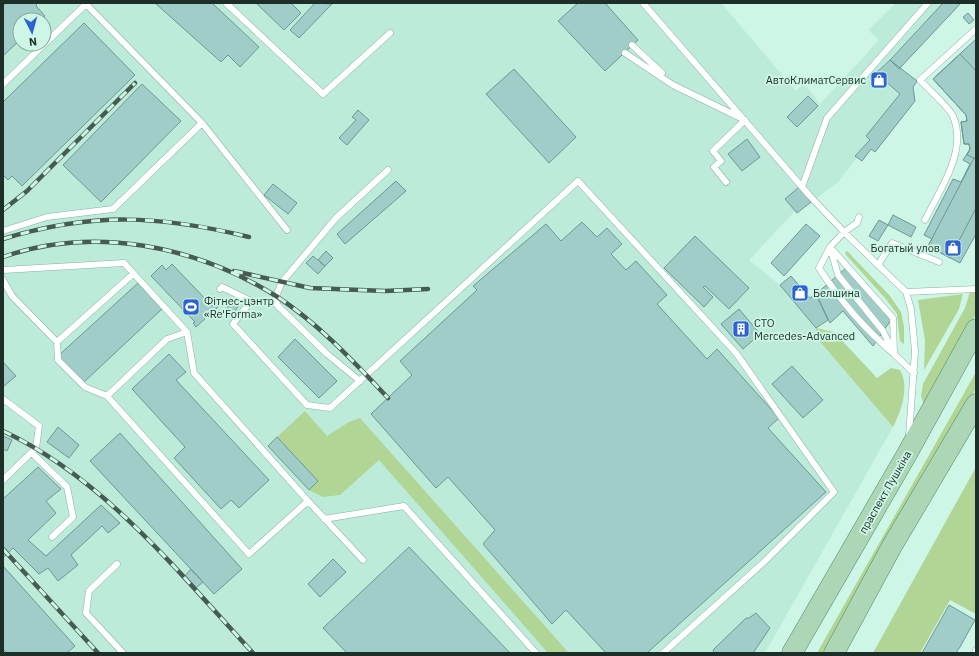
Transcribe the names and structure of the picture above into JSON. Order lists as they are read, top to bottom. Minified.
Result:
{"streets":{"main road":["праспект Пушкіна"]},"places":{"shop":["АвтоКлиматСервис","Богатый улов","Белшина"],"sports":["Фітнес-цэнтр «Re'Forma»"],"building":["СТО Mercedes-Advanced"]},"north":"bottom"}
